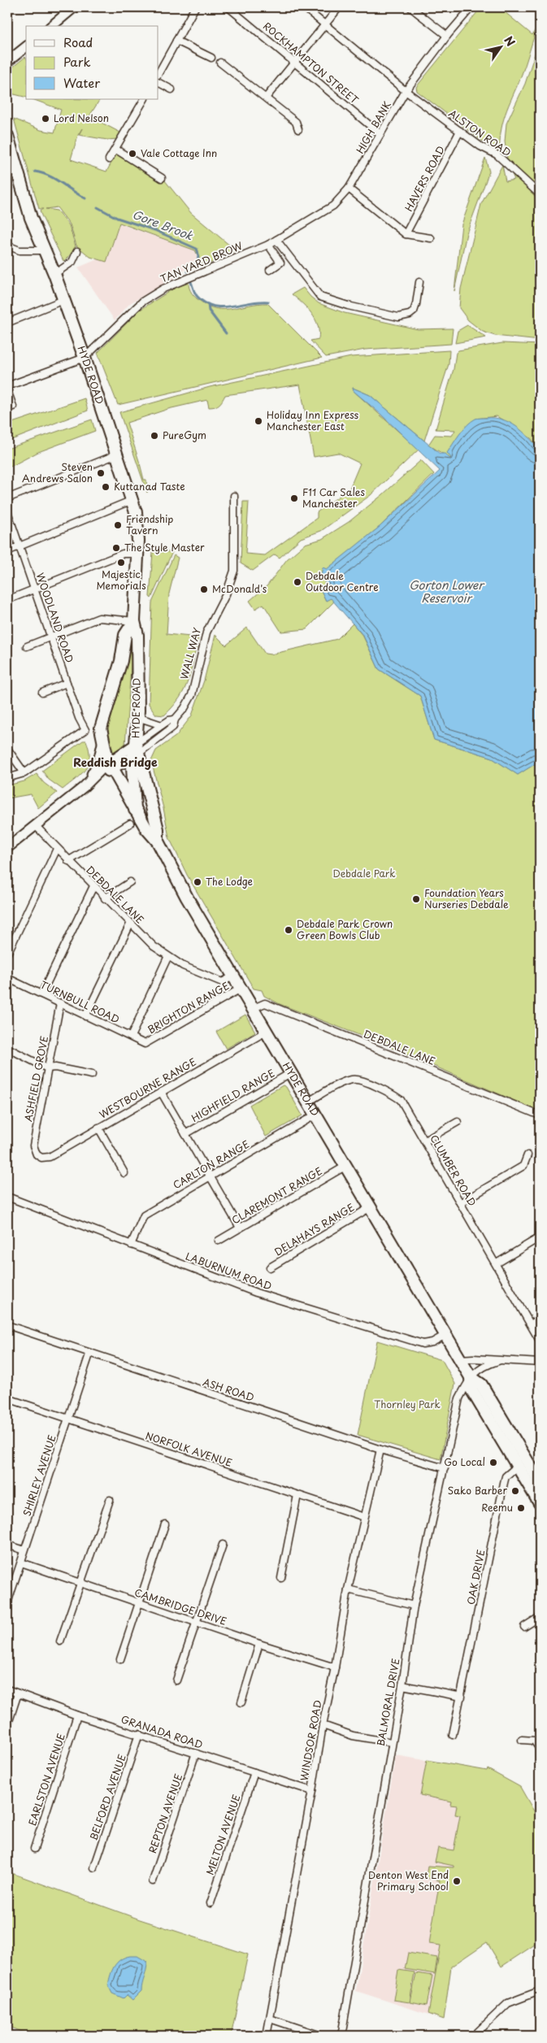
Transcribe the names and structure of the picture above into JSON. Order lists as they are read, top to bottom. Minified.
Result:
{"streets":{"highway":["HYDE ROAD"],"main road":["WALL WAY"],"street":["ROCKHAMPTON STREET","HIGH BANK","ALSTON ROAD","HAVERS ROAD","TAN YARD BROW","WOODLAND ROAD","DEBDALE LANE","TURNBULL ROAD","BRIGHTON RANGE","ASHFIELD GROVE","WESTBOURNE RANGE","HIGHFIELD RANGE","CARLTON RANGE","CLUMBER ROAD","CLAREMONT RANGE","DELAHAYS RANGE","LABURNUM ROAD","ASH ROAD","NORFOLK AVENUE","SHIRLEY AVENUE","OAK DRIVE","CAMBRIDGE DRIVE","BALMORAL DRIVE","GRANADA ROAD","WINDSOR ROAD","EARLSTON AVENUE","BELFORD AVENUE","REPTON AVENUE","MELTON AVENUE"]},"crossings":[["ROCKHAMPTON STREET","HIGH BANK"],["HIGH BANK","ALSTON ROAD"],["HIGH BANK","TAN YARD BROW"],["ALSTON ROAD","HAVERS ROAD"],["TAN YARD BROW","HYDE ROAD"],["HYDE ROAD","WALL WAY"],["HYDE ROAD","DEBDALE LANE"],["HYDE ROAD","BRIGHTON RANGE"],["HYDE ROAD","WESTBOURNE RANGE"],["HYDE ROAD","HIGHFIELD RANGE"],["HYDE ROAD","CARLTON RANGE"],["HYDE ROAD","CLUMBER ROAD"],["HYDE ROAD","CLAREMONT RANGE"],["HYDE ROAD","DELAHAYS RANGE"],["HYDE ROAD","LABURNUM ROAD"],["HYDE ROAD","BALMORAL DRIVE"],["WALL WAY","DEBDALE LANE"],["TURNBULL ROAD","BRIGHTON RANGE"],["TURNBULL ROAD","ASHFIELD GROVE"],["ASHFIELD GROVE","WESTBOURNE RANGE"],["CARLTON RANGE","LABURNUM ROAD"],["ASH ROAD","SHIRLEY AVENUE"],["ASH ROAD","BALMORAL DRIVE"],["ASH ROAD","WINDSOR ROAD"],["NORFOLK AVENUE","SHIRLEY AVENUE"],["NORFOLK AVENUE","WINDSOR ROAD"],["SHIRLEY AVENUE","CAMBRIDGE DRIVE"],["CAMBRIDGE DRIVE","WINDSOR ROAD"],["GRANADA ROAD","WINDSOR ROAD"],["GRANADA ROAD","EARLSTON AVENUE"],["GRANADA ROAD","BELFORD AVENUE"],["GRANADA ROAD","REPTON AVENUE"],["GRANADA ROAD","MELTON AVENUE"]],"districts":["Reddish Bridge"],"water":["Gore Brook","Gorton Lower Reservoir"],"parks":["Debdale Park","Thornley Park"],"places":["Lord Nelson","Vale Cottage Inn","Holiday Inn Express Manchester East","PureGym","Steven Andrews Salon","Kuttanad Taste","F11 Car Sales Manchester","Friendship Tavern","The Style Master","Majestic Memorials","Debdale Outdoor Centre","McDonald's","The Lodge","Foundation Years Nurseries Debdale","Debdale Park Crown Green Bowls Club","Go Local","Sako Barber","Reemu","Denton West End Primary School"],"legend":["Road","Park","Water"],"north":"top right"}
